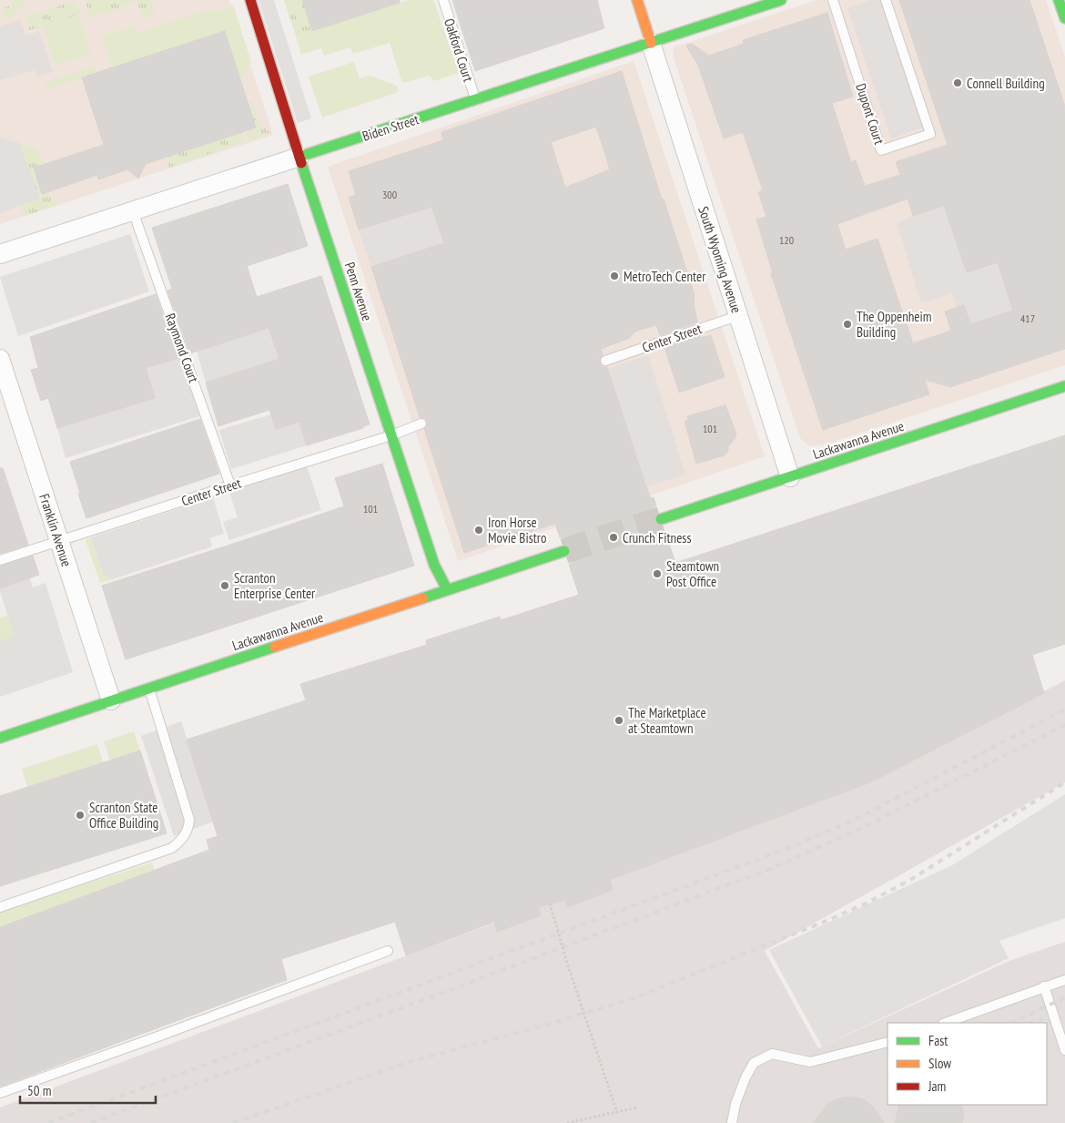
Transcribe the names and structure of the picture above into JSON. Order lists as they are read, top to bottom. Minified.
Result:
{"streets":{"main road":["Biden Street","Penn Avenue","Lackawanna Avenue"],"street":["South Wyoming Avenue","Franklin Avenue"],"lane":["Oakford Court","Dupont Court","Center Street","Raymond Court"]},"crossings":[["Oakford Court","Biden Street"],["Biden Street","South Wyoming Avenue"],["Biden Street","Penn Avenue"],["Biden Street","Raymond Court"],["South Wyoming Avenue","Center Street"],["South Wyoming Avenue","Lackawanna Avenue"],["Penn Avenue","Center Street"],["Penn Avenue","Lackawanna Avenue"],["Center Street","Raymond Court"],["Center Street","Franklin Avenue"],["Lackawanna Avenue","Franklin Avenue"]],"places":["Connell Building","MetroTech Center","The Oppenheim Building","Iron Horse Movie Bistro","Crunch Fitness","Steamtown Post Office","Scranton Enterprise Center","The Marketplace at Steamtown","Scranton State Office Building"],"house_numbers":["300","120","417","101","101"],"legend":["Fast","Slow","Jam"],"scale_bar":"50 m"}
